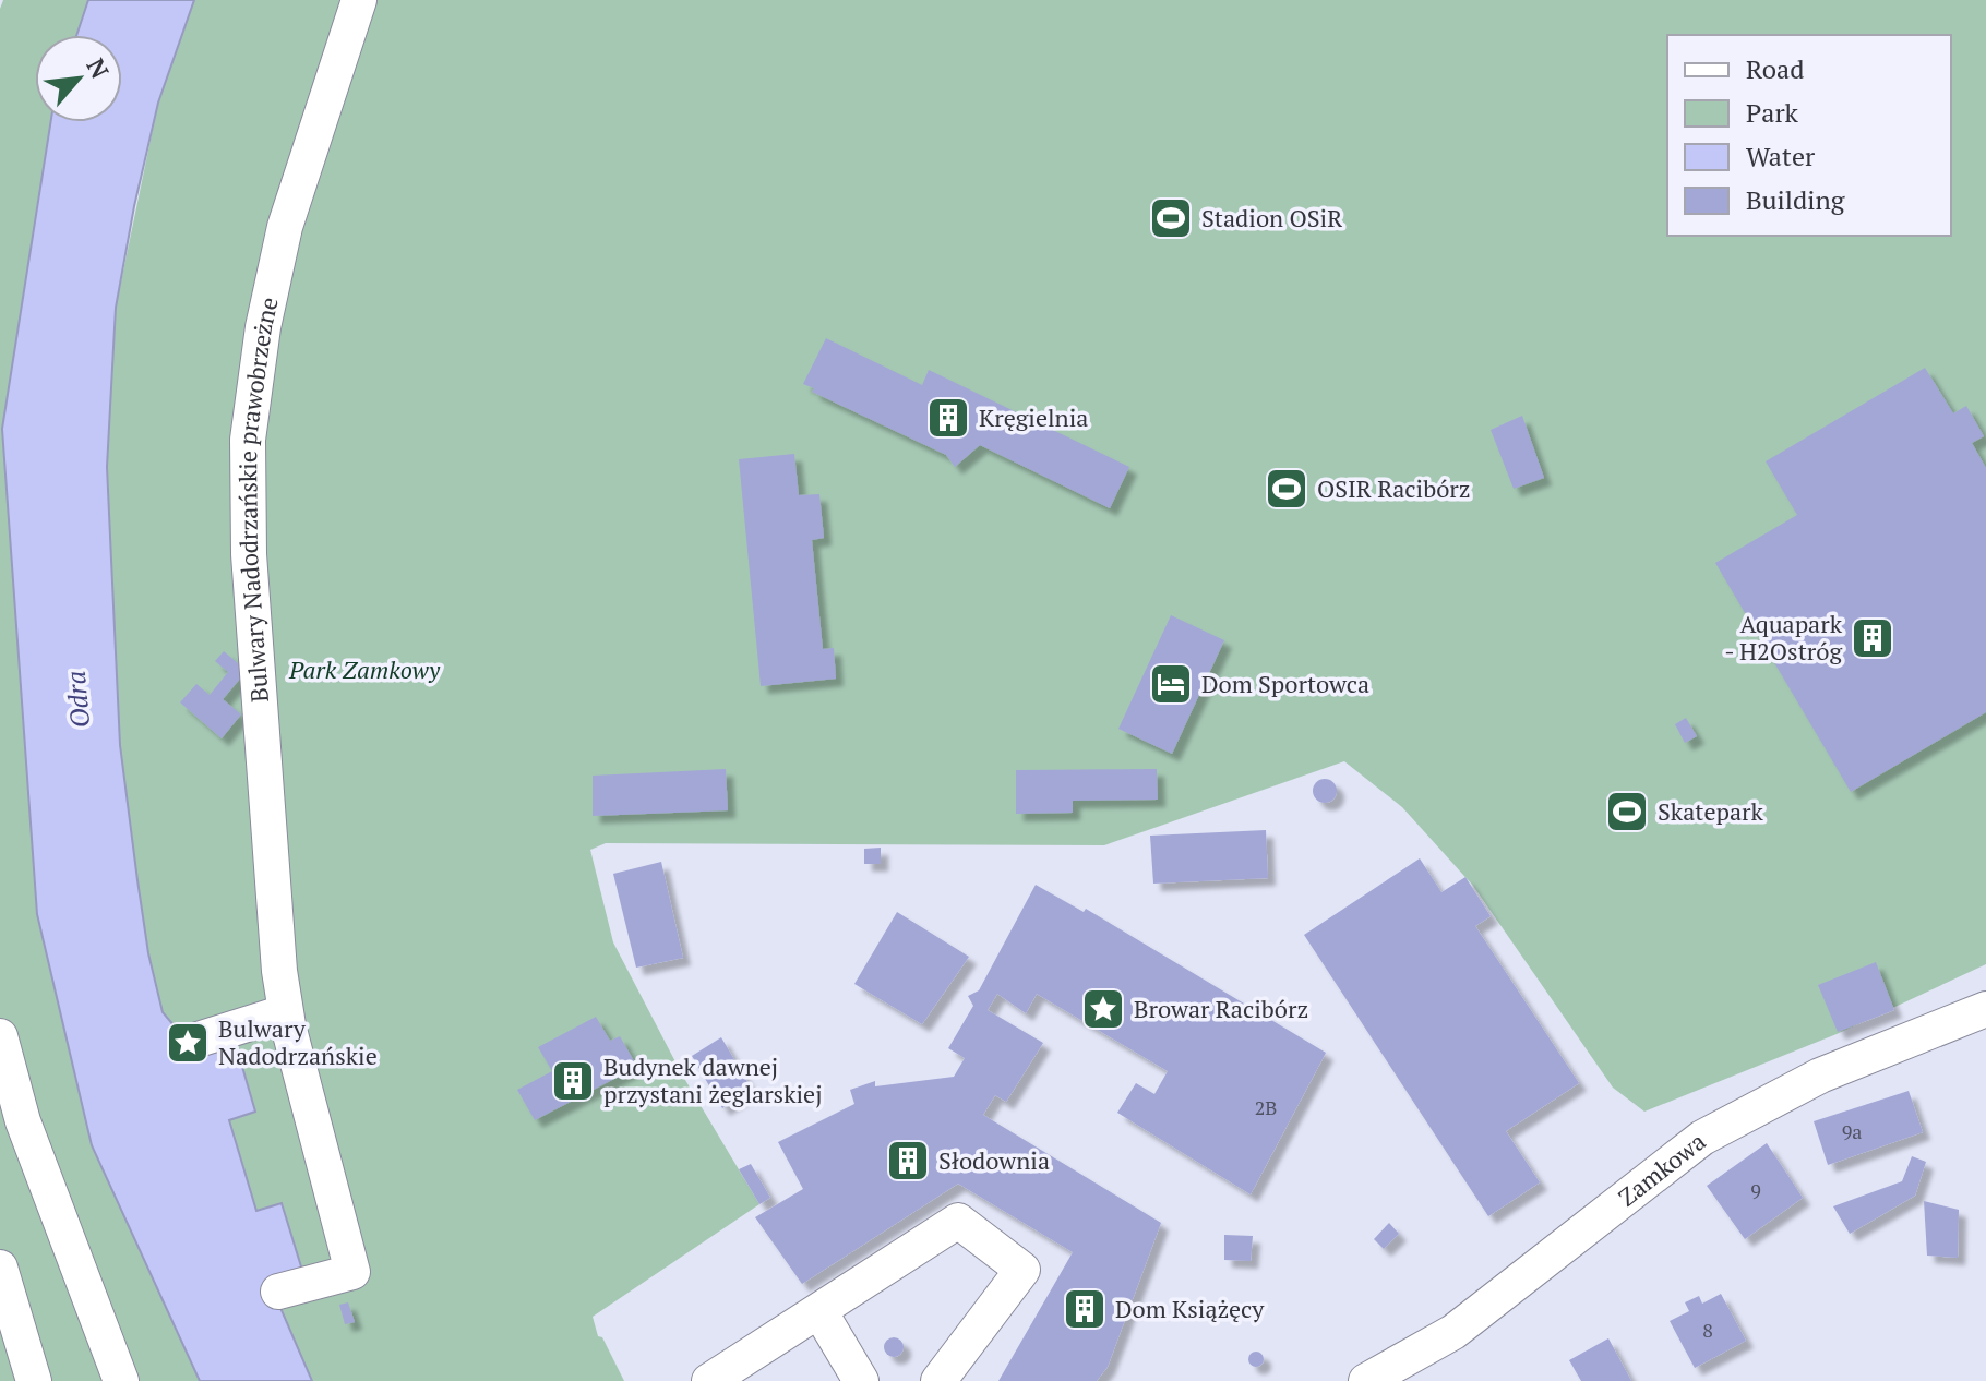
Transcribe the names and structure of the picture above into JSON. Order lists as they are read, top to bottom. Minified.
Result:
{"streets":{"street":["Bulwary Nadodrzańskie prawobrzeżne","Zamkowa"]},"water":["Odra"],"parks":["Park Zamkowy"],"places":{"sports":["Stadion OSiR","OSIR Racibórz","Skatepark"],"building":["Kręgielnia","Aquapark - H2Ostróg","Budynek dawnej przystani żeglarskiej","Słodownia","Dom Książęcy"],"hotel":["Dom Sportowca"],"place":["Browar Racibórz","Bulwary Nadodrzańskie"]},"house_numbers":["2B","9a","9","8"],"legend":["Road","Park","Water","Building"],"north":"top right"}
